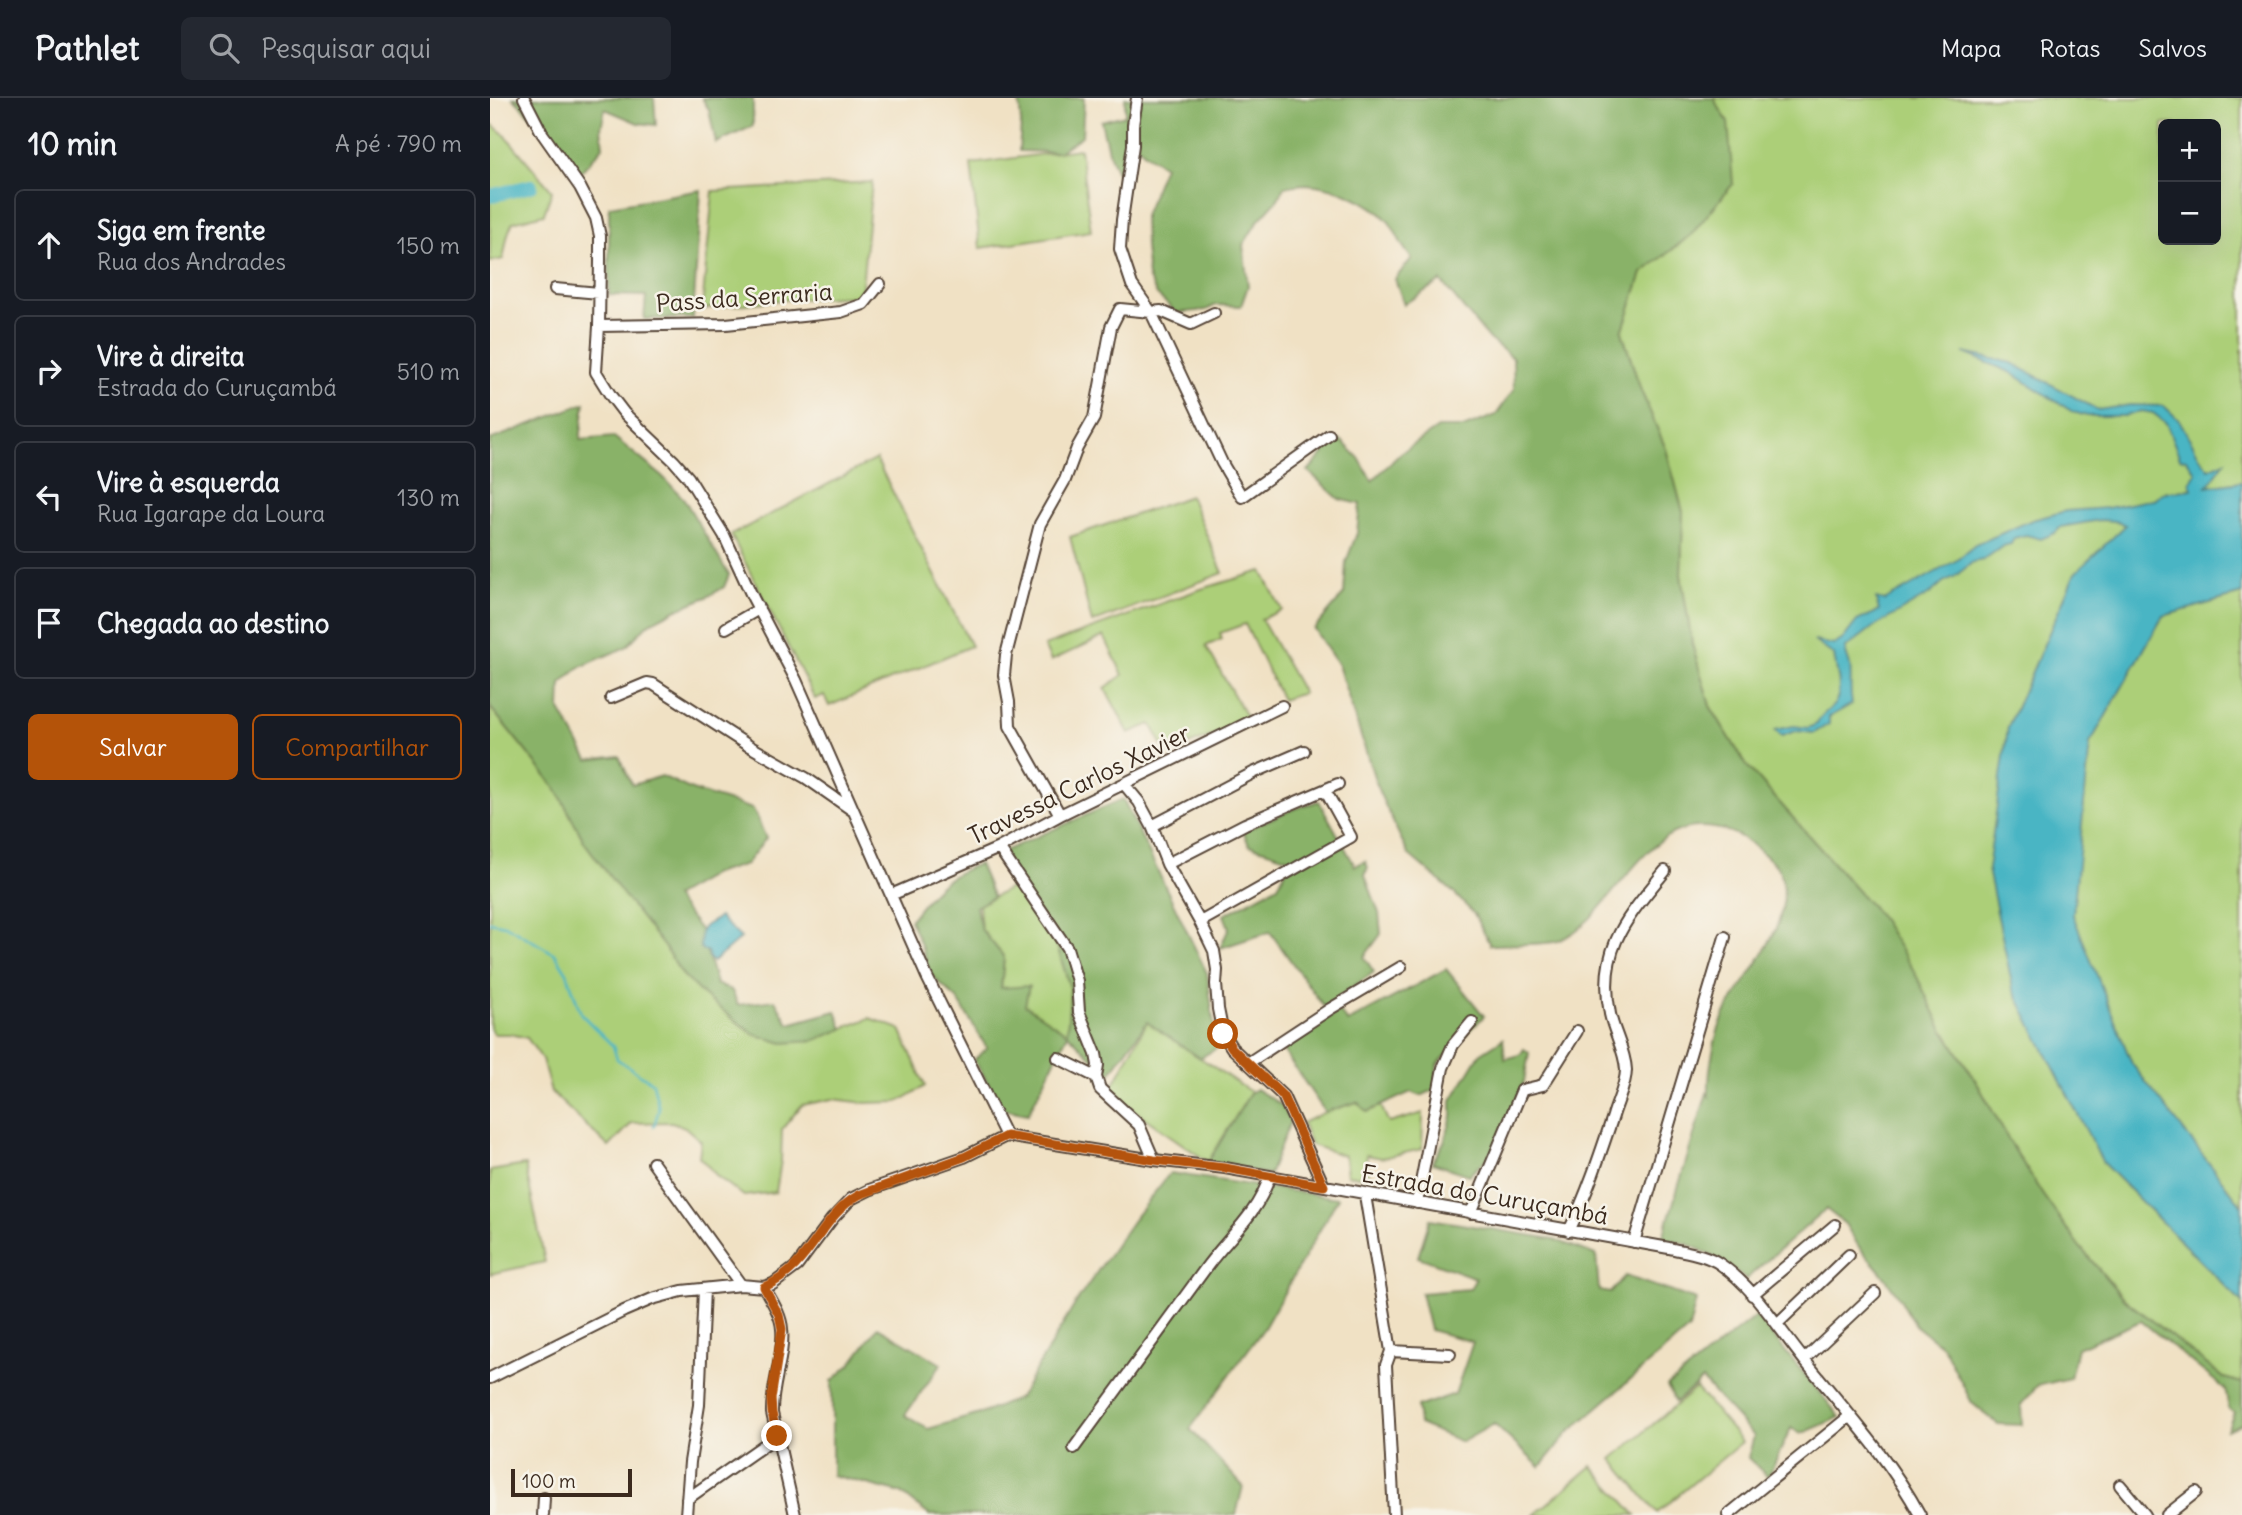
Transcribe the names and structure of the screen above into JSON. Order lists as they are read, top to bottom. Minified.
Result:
{"streets":{"street":["Pass da Serraria","Travessa Carlos Xavier","Estrada do Curuçambá"]},"scale_bar":"100 m","page":{"header":"Pathlet","search":"Pesquisar aqui","nav":["Mapa","Rotas","Salvos"],"heading":["10 min","A pé · 790 m"],"map_buttons":["+","−"],"list":[["Siga em frente","Rua dos Andrades","150 m"],["Vire à direita","Estrada do Curuçambá","510 m"],["Vire à esquerda","Rua Igarape da Loura","130 m"],"Chegada ao destino"],"buttons":["Salvar","Compartilhar"],"scale":"100 m"}}
